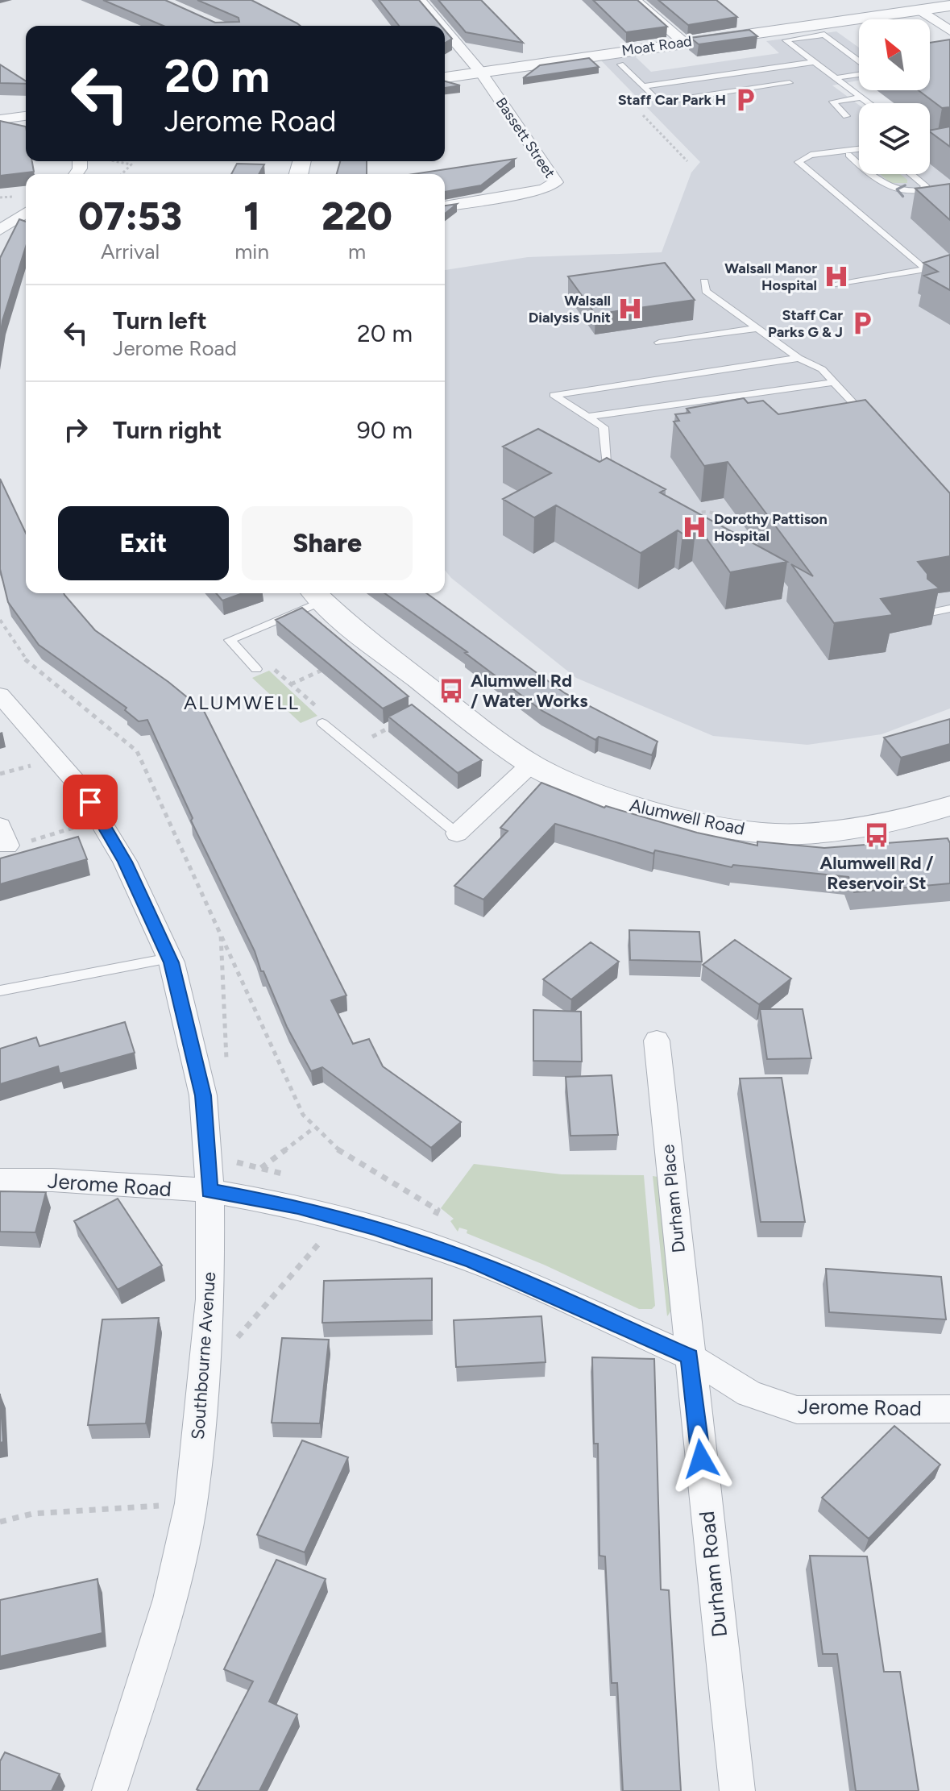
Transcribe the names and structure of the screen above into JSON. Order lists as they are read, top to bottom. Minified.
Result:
{"streets":{"street":["Moat Road","Bassett Street","Alumwell Road","Jerome Road","Durham Place","Southbourne Avenue","Durham Road"]},"crossings":[["Moat Road","Bassett Street"],["Jerome Road","Durham Place"],["Jerome Road","Southbourne Avenue"],["Jerome Road","Durham Road"],["Durham Place","Durham Road"]],"districts":["ALUMWELL"],"places":{"parking":["Staff Car Park H","Staff Car Parks G & J"],"hospital":["Walsall Manor Hospital","Walsall Dialysis Unit","Dorothy Pattison Hospital"],"bus stop":["Alumwell Rd / Water Works","Alumwell Rd / Reservoir St"]},"north":"top left","page":{"turn":["20 m","Jerome Road"],"eta":["07:53","Arrival","1","min","220","m"],"list":[{"name":"Turn left","note":"Jerome Road","value":"20 m"},{"name":"Turn right","value":"90 m"}],"buttons":["Exit","Share"]}}
